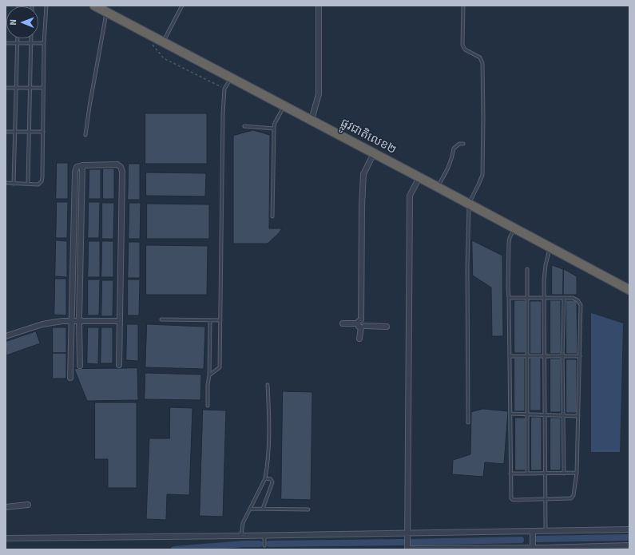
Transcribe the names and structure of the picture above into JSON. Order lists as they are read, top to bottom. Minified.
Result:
{"streets":{"highway":["ផ្លូវជាតិលេខ២"]},"north":"left"}
